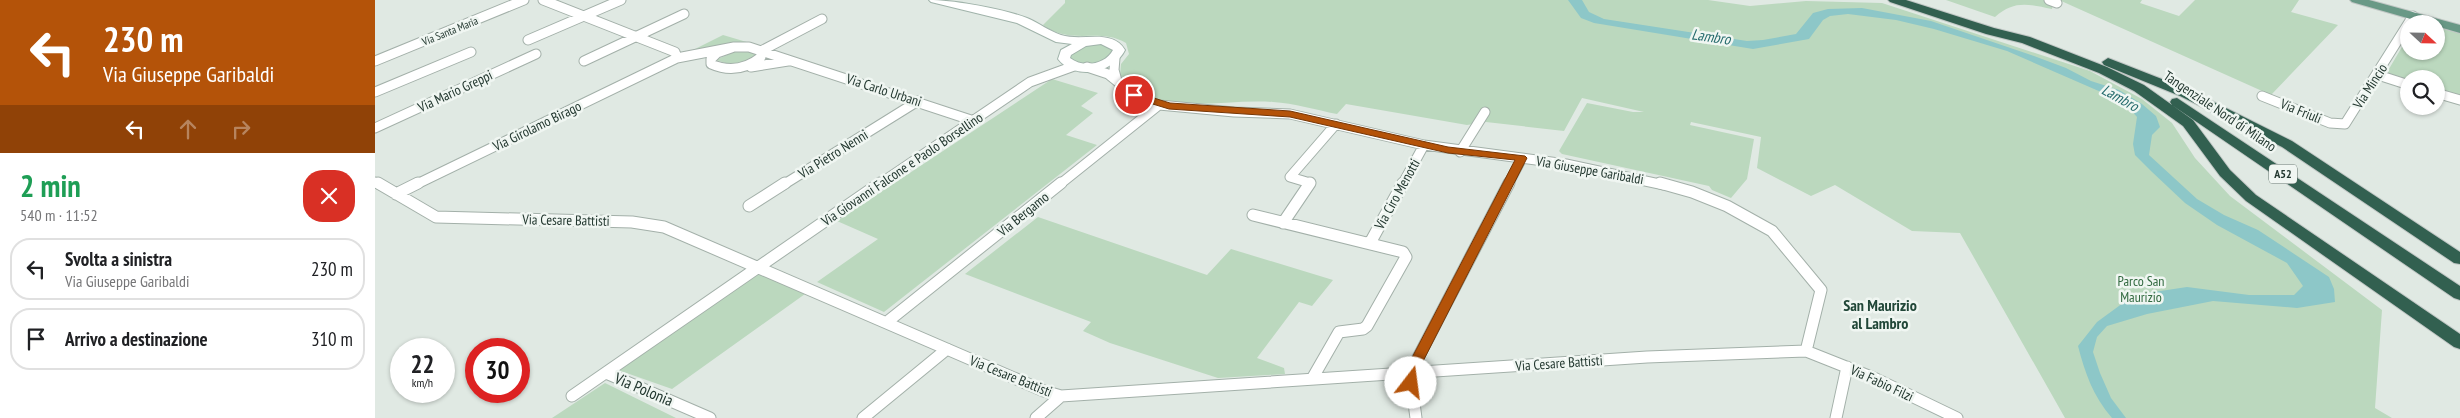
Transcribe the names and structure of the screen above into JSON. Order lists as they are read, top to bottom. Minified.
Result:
{"streets":{"highway":["Tangenziale Nord di Milano","A52"],"street":["Via Santa Maria","Via Mincio","Via Carlo Urbani","Via Mario Greppi","Via Friuli","Via Girolamo Birago","Via Pietro Nenni","Via Giovanni Falcone e Paolo Borsellino","Via Giuseppe Garibaldi","Via Ciro Menotti","Via Bergamo","Via Cesare Battisti","Via Fabio Filzi","Via Polonia"]},"crossings":[["Via Mincio","Via Friuli"],["Via Carlo Urbani","Via Girolamo Birago"],["Via Carlo Urbani","Via Pietro Nenni"],["Via Carlo Urbani","Via Giovanni Falcone e Paolo Borsellino"],["Via Girolamo Birago","Via Cesare Battisti"],["Via Giovanni Falcone e Paolo Borsellino","Via Giuseppe Garibaldi"],["Via Giovanni Falcone e Paolo Borsellino","Via Cesare Battisti"],["Via Giuseppe Garibaldi","Via Ciro Menotti"],["Via Giuseppe Garibaldi","Via Bergamo"],["Via Giuseppe Garibaldi","Via Cesare Battisti"],["Via Giuseppe Garibaldi","Via Fabio Filzi"],["Via Bergamo","Via Cesare Battisti"],["Via Cesare Battisti","Via Fabio Filzi"]],"districts":["San Maurizio al Lambro"],"water":["Lambro"],"parks":["Parco San Maurizio"],"north":"right","page":{"turn":["230 m","Via Giuseppe Garibaldi"],"heading":["2 min","540 m · 11:52"],"list":[{"name":"Svolta a sinistra","note":"Via Giuseppe Garibaldi","value":"230 m"},{"name":"Arrivo a destinazione","value":"310 m"}],"speed":"22 km/h","limit":"30"}}
